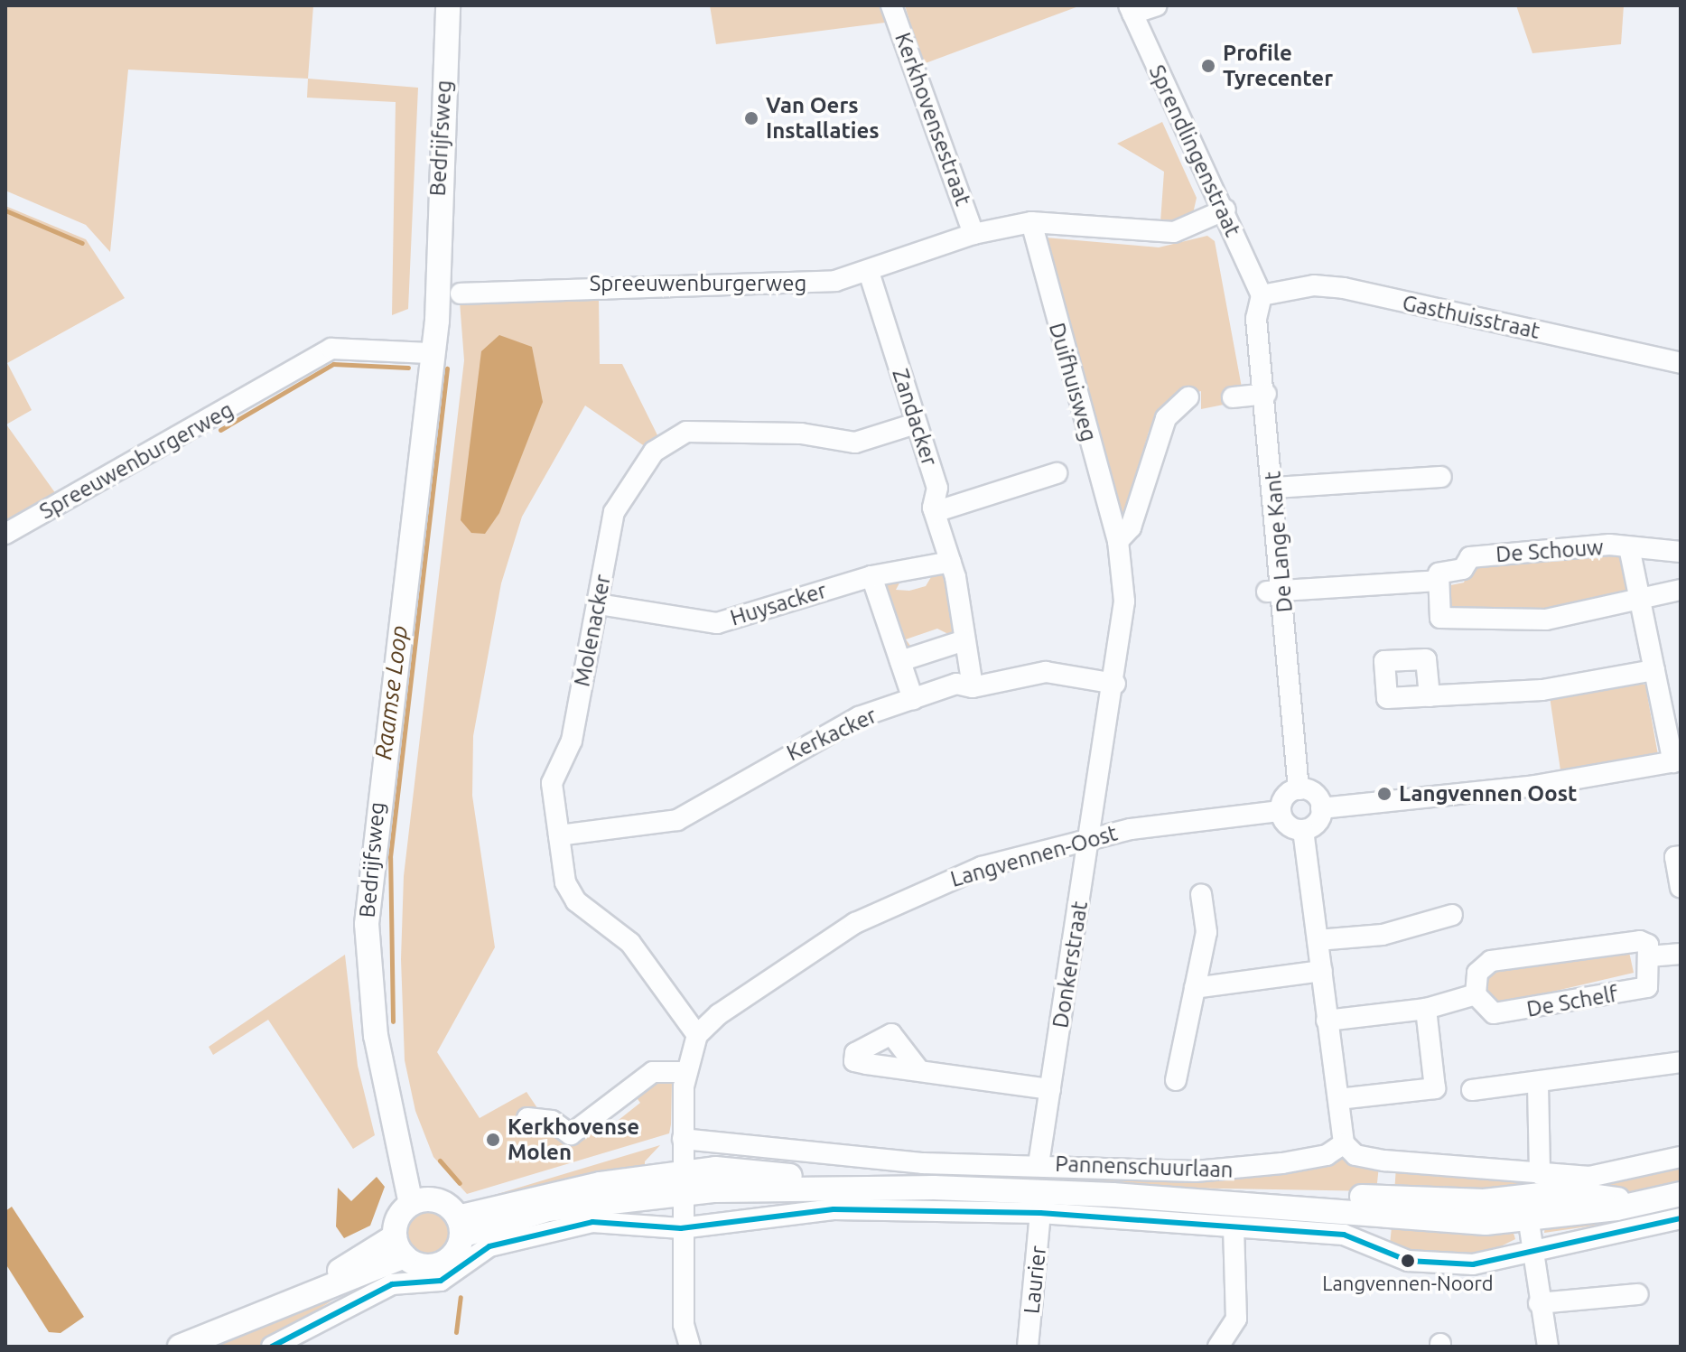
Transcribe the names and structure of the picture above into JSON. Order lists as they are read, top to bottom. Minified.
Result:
{"streets":{"main road":["Bedrijfsweg","Pannenschuurlaan"],"street":["Kerkhovensestraat","Sprendlingenstraat","Spreeuwenburgerweg","Gasthuisstraat","Duifhuisweg","Zandacker","De Lange Kant","De Schouw","Huysacker","Molenacker","Kerkacker","Langvennen-Oost","Donkerstraat","De Schelf","Laurier"]},"crossings":[["Kerkhovensestraat","Spreeuwenburgerweg"],["Bedrijfsweg","Spreeuwenburgerweg"],["Bedrijfsweg","Pannenschuurlaan"],["Sprendlingenstraat","Spreeuwenburgerweg"],["Sprendlingenstraat","Gasthuisstraat"],["Sprendlingenstraat","De Lange Kant"],["Spreeuwenburgerweg","Duifhuisweg"],["Spreeuwenburgerweg","Zandacker"],["Gasthuisstraat","De Lange Kant"],["Duifhuisweg","Kerkacker"],["Duifhuisweg","Langvennen-Oost"],["Duifhuisweg","Donkerstraat"],["Zandacker","Molenacker"],["Zandacker","Kerkacker"],["De Lange Kant","De Schouw"],["De Lange Kant","Langvennen-Oost"],["Huysacker","Molenacker"],["Molenacker","Kerkacker"],["Molenacker","Langvennen-Oost"],["Langvennen-Oost","Donkerstraat"],["Donkerstraat","Pannenschuurlaan"]],"water":["Raamse Loop"],"places":["Profile Tyrecenter","Van Oers Installaties","Langvennen Oost","Kerkhovense Molen","Langvennen-Noord"]}
